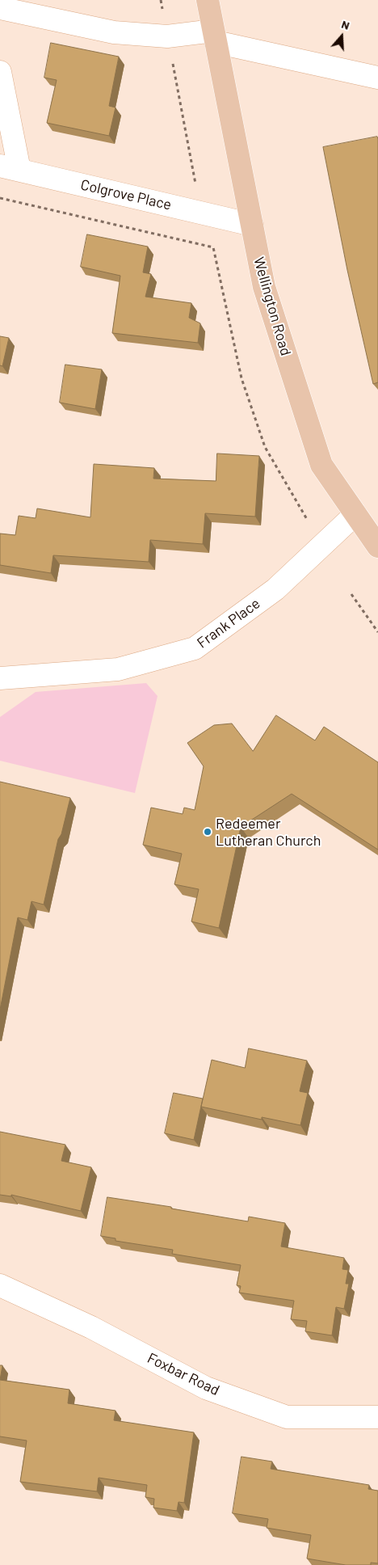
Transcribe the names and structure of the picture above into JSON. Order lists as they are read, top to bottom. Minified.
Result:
{"streets":{"main road":["Wellington Road"],"street":["Colgrove Place","Frank Place","Foxbar Road"]},"crossings":[["Colgrove Place","Wellington Road"],["Wellington Road","Frank Place"]],"places":["Redeemer Lutheran Church"],"north":"top"}
